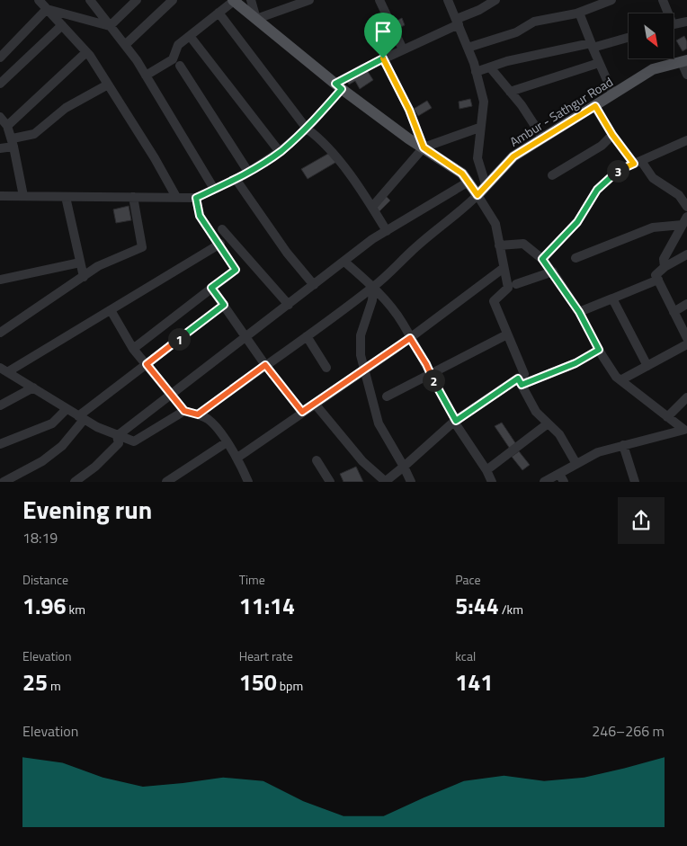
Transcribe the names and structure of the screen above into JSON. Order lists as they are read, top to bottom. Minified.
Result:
{"streets":{"main road":["Ambur - Sathgur Road"]},"north":"bottom right","page":{"pins":["3","1","2"],"heading":["Evening run","18:19"],"stats":[["Distance","1.96 km"],["Time","11:14"],["Pace","5:44 /km"],["Elevation","25 m"],["Heart rate","150 bpm"],["kcal","141"]],"chart":["Elevation","246–266 m"]}}
